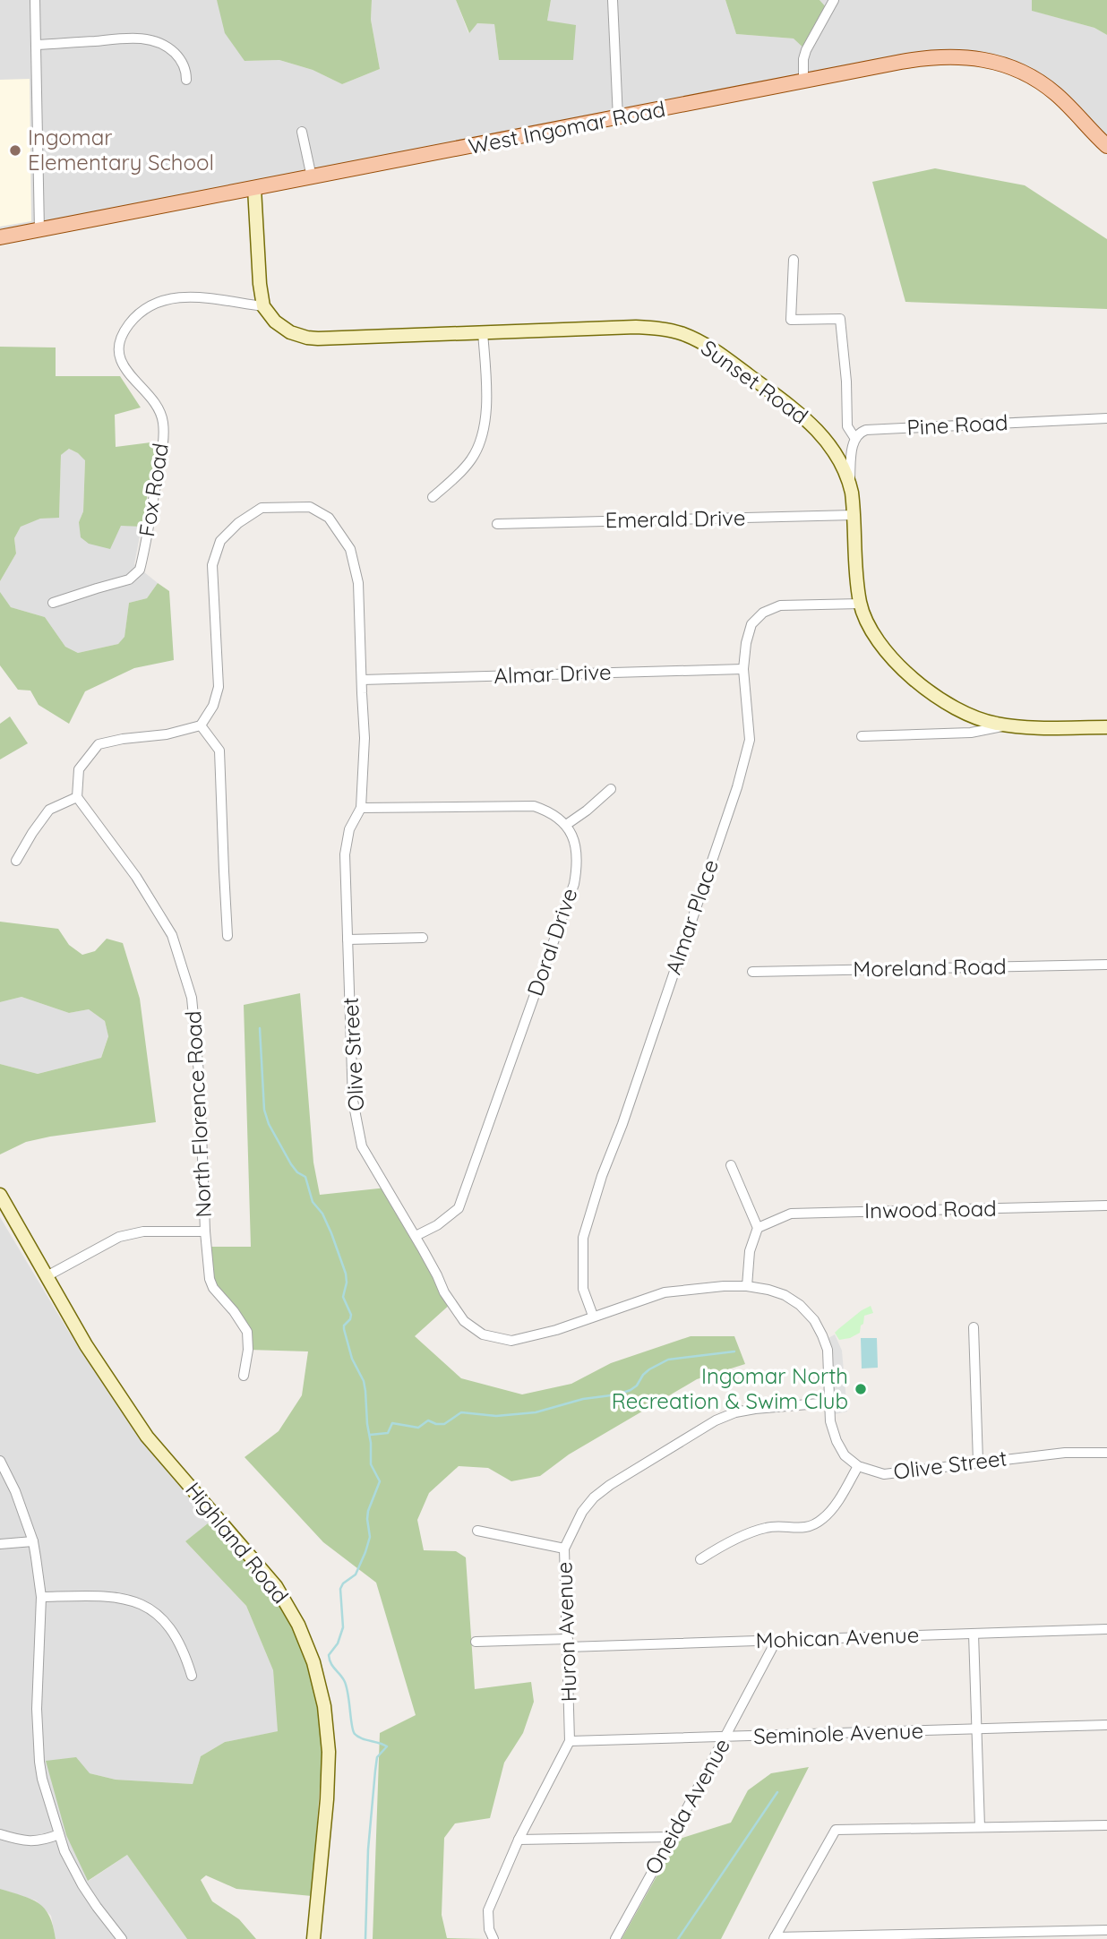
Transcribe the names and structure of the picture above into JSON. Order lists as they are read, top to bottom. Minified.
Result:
{"streets":{"main road":["West Ingomar Road"],"street":["Sunset Road","Pine Road","Fox Road","Emerald Drive","Almar Drive","Almar Place","Doral Drive","Moreland Road","Olive Street","North Florence Road","Inwood Road","Highland Road","Huron Avenue","Mohican Avenue","Seminole Avenue","Oneida Avenue"]},"crossings":[["Sunset Road","Fox Road"],["Sunset Road","Emerald Drive"],["Sunset Road","Almar Place"],["Almar Drive","Almar Place"],["Almar Drive","Olive Street"],["Almar Place","Olive Street"],["Doral Drive","Olive Street"],["Olive Street","Huron Avenue"],["Huron Avenue","Mohican Avenue"],["Huron Avenue","Seminole Avenue"],["Mohican Avenue","Oneida Avenue"],["Seminole Avenue","Oneida Avenue"]],"places":["Ingomar Elementary School","Ingomar North Recreation & Swim Club"]}
